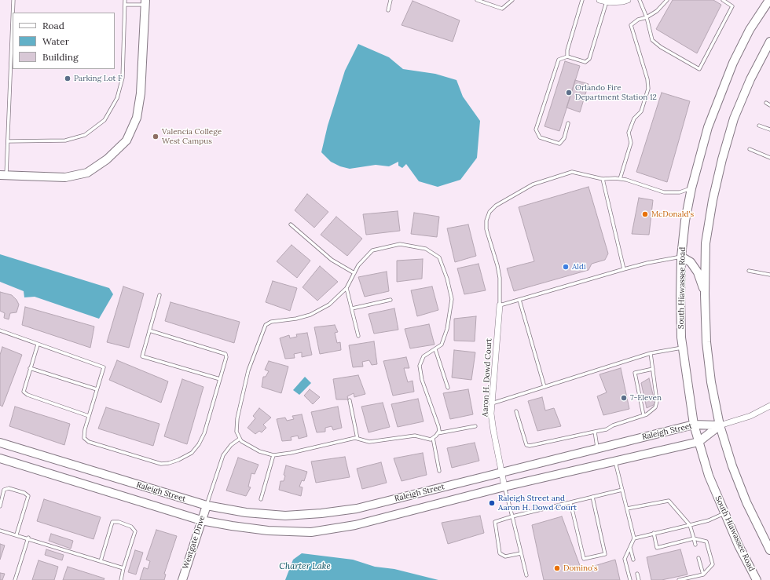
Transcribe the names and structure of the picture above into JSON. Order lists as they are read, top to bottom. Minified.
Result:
{"streets":{"street":["South Hiawassee Road","Aaron H. Dowd Court","Raleigh Street","Westgate Drive"]},"crossings":[["South Hiawassee Road","Raleigh Street"],["Aaron H. Dowd Court","Raleigh Street"],["Raleigh Street","Westgate Drive"]],"water":["Charter Lake"],"places":["Parking Lot F","Orlando Fire Department Station 12","Valencia College West Campus","McDonald's","Aldi","7-Eleven","Raleigh Street and Aaron H. Dowd Court","Domino's"],"legend":["Road","Water","Building"]}
